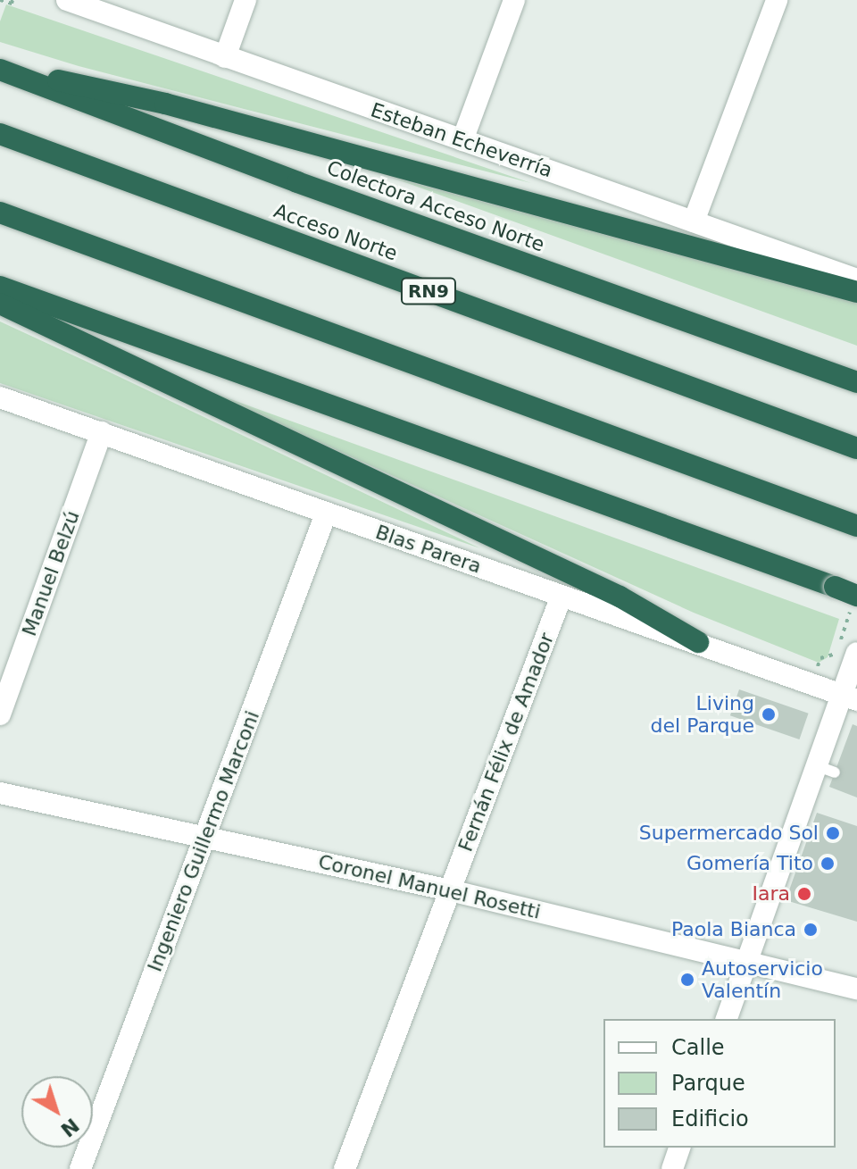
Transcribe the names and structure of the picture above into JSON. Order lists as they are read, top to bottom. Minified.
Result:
{"streets":{"highway":["Colectora Acceso Norte","Acceso Norte","RN9"],"street":["Esteban Echeverría","Blas Parera","Manuel Belzú","Fernán Félix de Amador","Ingeniero Guillermo Marconi","Coronel Manuel Rosetti"]},"crossings":[["Blas Parera","Manuel Belzú"],["Blas Parera","Fernán Félix de Amador"],["Blas Parera","Ingeniero Guillermo Marconi"],["Fernán Félix de Amador","Coronel Manuel Rosetti"],["Ingeniero Guillermo Marconi","Coronel Manuel Rosetti"]],"places":["Living del Parque","Supermercado Sol","Gomería Tito","Iara","Paola Bianca","Autoservicio Valentín"],"legend":["Calle","Parque","Edificio"],"north":"bottom right"}
